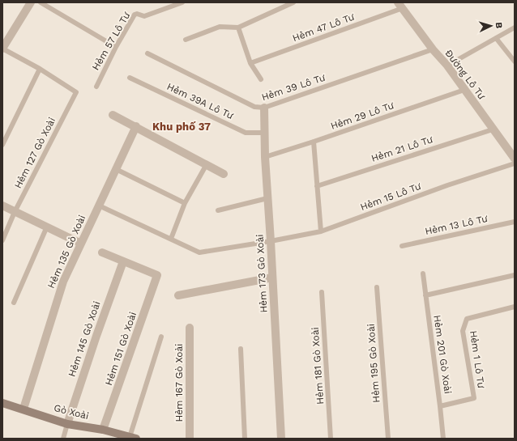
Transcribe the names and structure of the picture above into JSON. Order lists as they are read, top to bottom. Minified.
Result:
{"streets":{"street":["Đường Lô Tư","Hẻm 135 Gò Xoài","Hẻm 173 Gò Xoài","Hẻm 145 Gò Xoài","Hẻm 151 Gò Xoài","Hẻm 167 Gò Xoài","Gò Xoài"],"lane":["Hẻm 47 Lô Tư","Hẻm 57 Lô Tư","Hẻm 39 Lô Tư","Hẻm 39A Lô Tư","Hẻm 29 Lô Tư","Hẻm 21 Lô Tư","Hẻm 127 Gò Xoài","Hẻm 15 Lô Tư","Hẻm 13 Lô Tư","Hẻm 201 Gò Xoài","Hẻm 1 Lô Tư","Hẻm 195 Gò Xoài","Hẻm 181 Gò Xoài"]},"crossings":[["Hẻm 47 Lô Tư","Đường Lô Tư"],["Đường Lô Tư","Hẻm 39 Lô Tư"],["Đường Lô Tư","Hẻm 29 Lô Tư"],["Đường Lô Tư","Hẻm 21 Lô Tư"],["Hẻm 39 Lô Tư","Hẻm 173 Gò Xoài"],["Hẻm 39A Lô Tư","Hẻm 173 Gò Xoài"],["Hẻm 29 Lô Tư","Hẻm 173 Gò Xoài"],["Hẻm 15 Lô Tư","Hẻm 135 Gò Xoài"],["Hẻm 15 Lô Tư","Hẻm 173 Gò Xoài"],["Hẻm 135 Gò Xoài","Gò Xoài"],["Hẻm 145 Gò Xoài","Hẻm 151 Gò Xoài"],["Hẻm 145 Gò Xoài","Gò Xoài"],["Hẻm 151 Gò Xoài","Gò Xoài"],["Hẻm 201 Gò Xoài","Hẻm 1 Lô Tư"]],"districts":["Khu phố 37"],"north":"right"}
